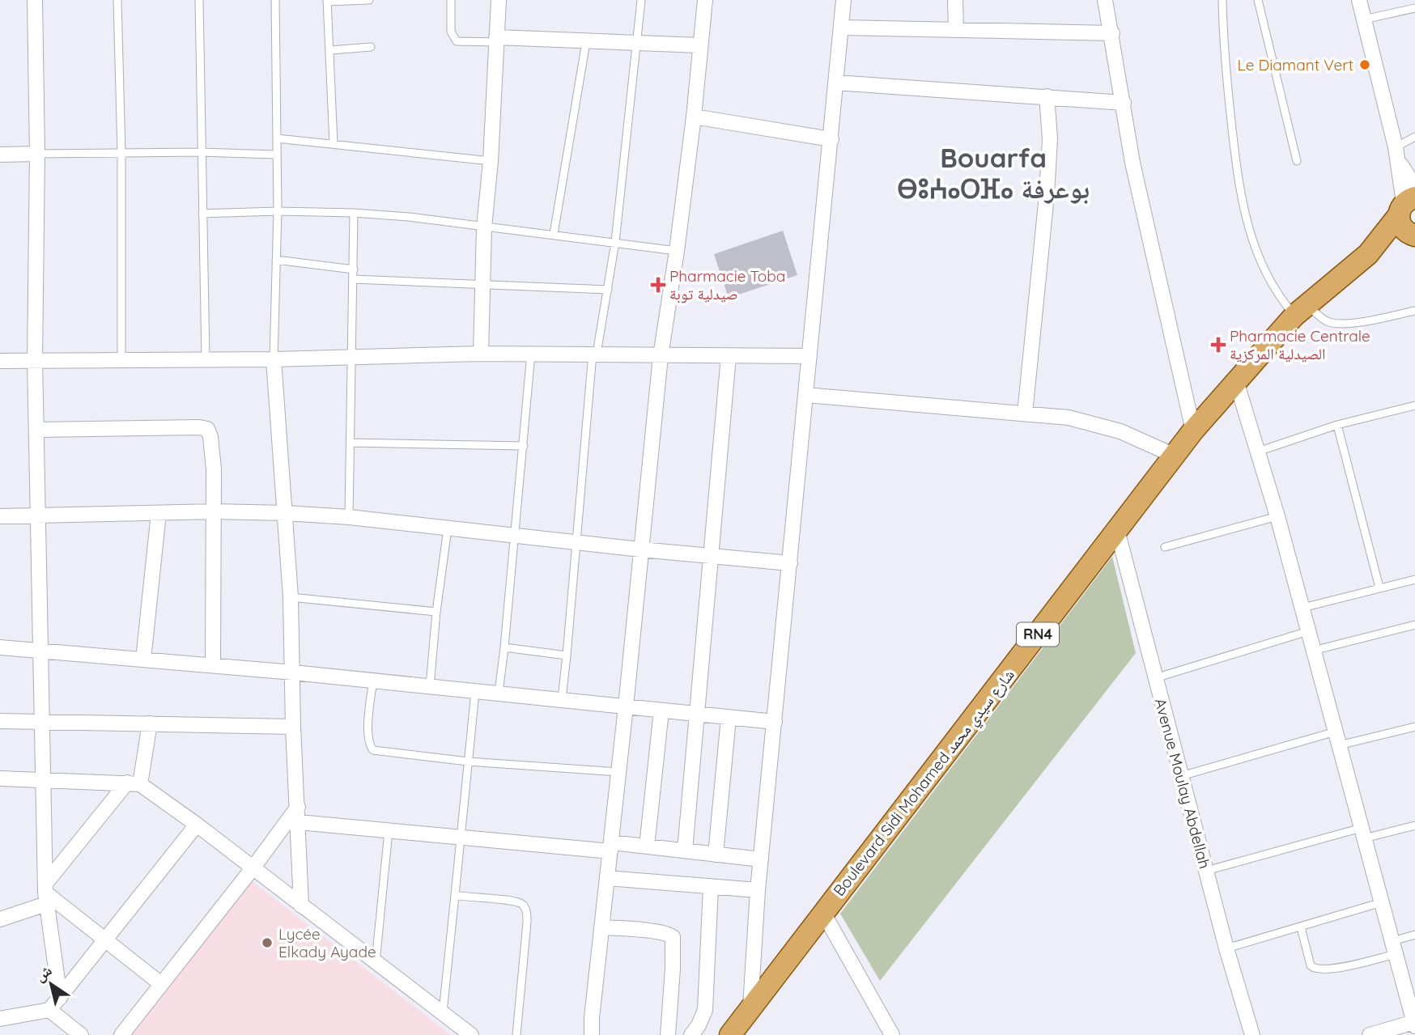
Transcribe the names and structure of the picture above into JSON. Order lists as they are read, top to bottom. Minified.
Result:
{"streets":{"main road":["RN4","Boulevard Sidi Mohamed شارع سيدي محمد"],"street":["Avenue Moulay Abdellah"]},"crossings":[["RN4","Boulevard Sidi Mohamed شارع سيدي محمد"],["Boulevard Sidi Mohamed شارع سيدي محمد","Avenue Moulay Abdellah"]],"districts":["Bouarfa ⴱⵓⵄⴰⵔⴼⴰ بوعرفة"],"places":{"other":["Le Diamant Vert","Lycée Elkady Ayade"],"health":["Pharmacie Toba صيدلية توبة","Pharmacie Centrale الصيدلية المركزية"]},"north":"top left"}
